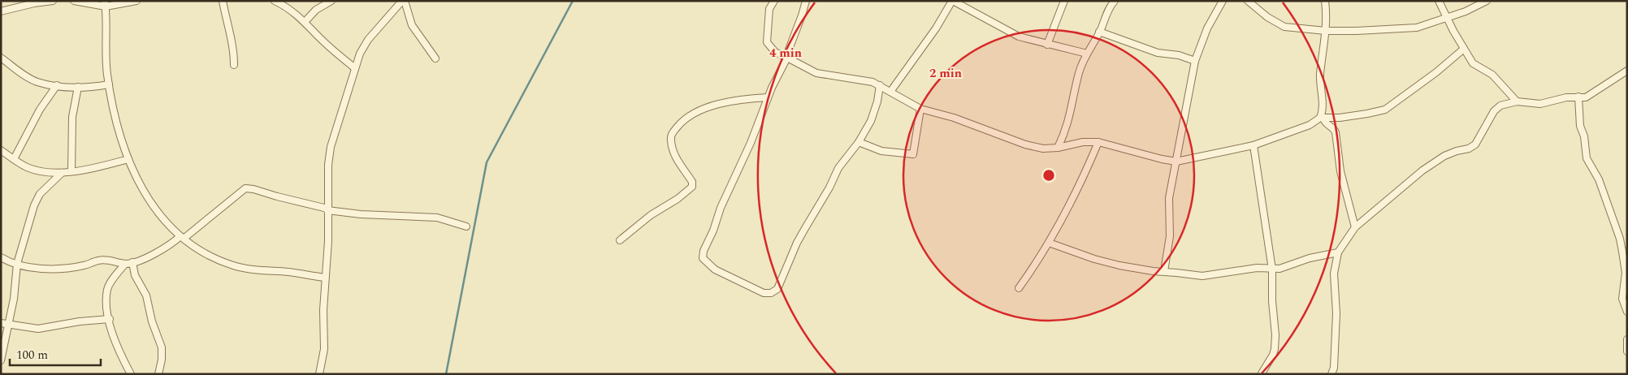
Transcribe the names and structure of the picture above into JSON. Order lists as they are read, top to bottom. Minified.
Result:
{"scale_bar":"100 m","rings":["4 min","2 min"]}
